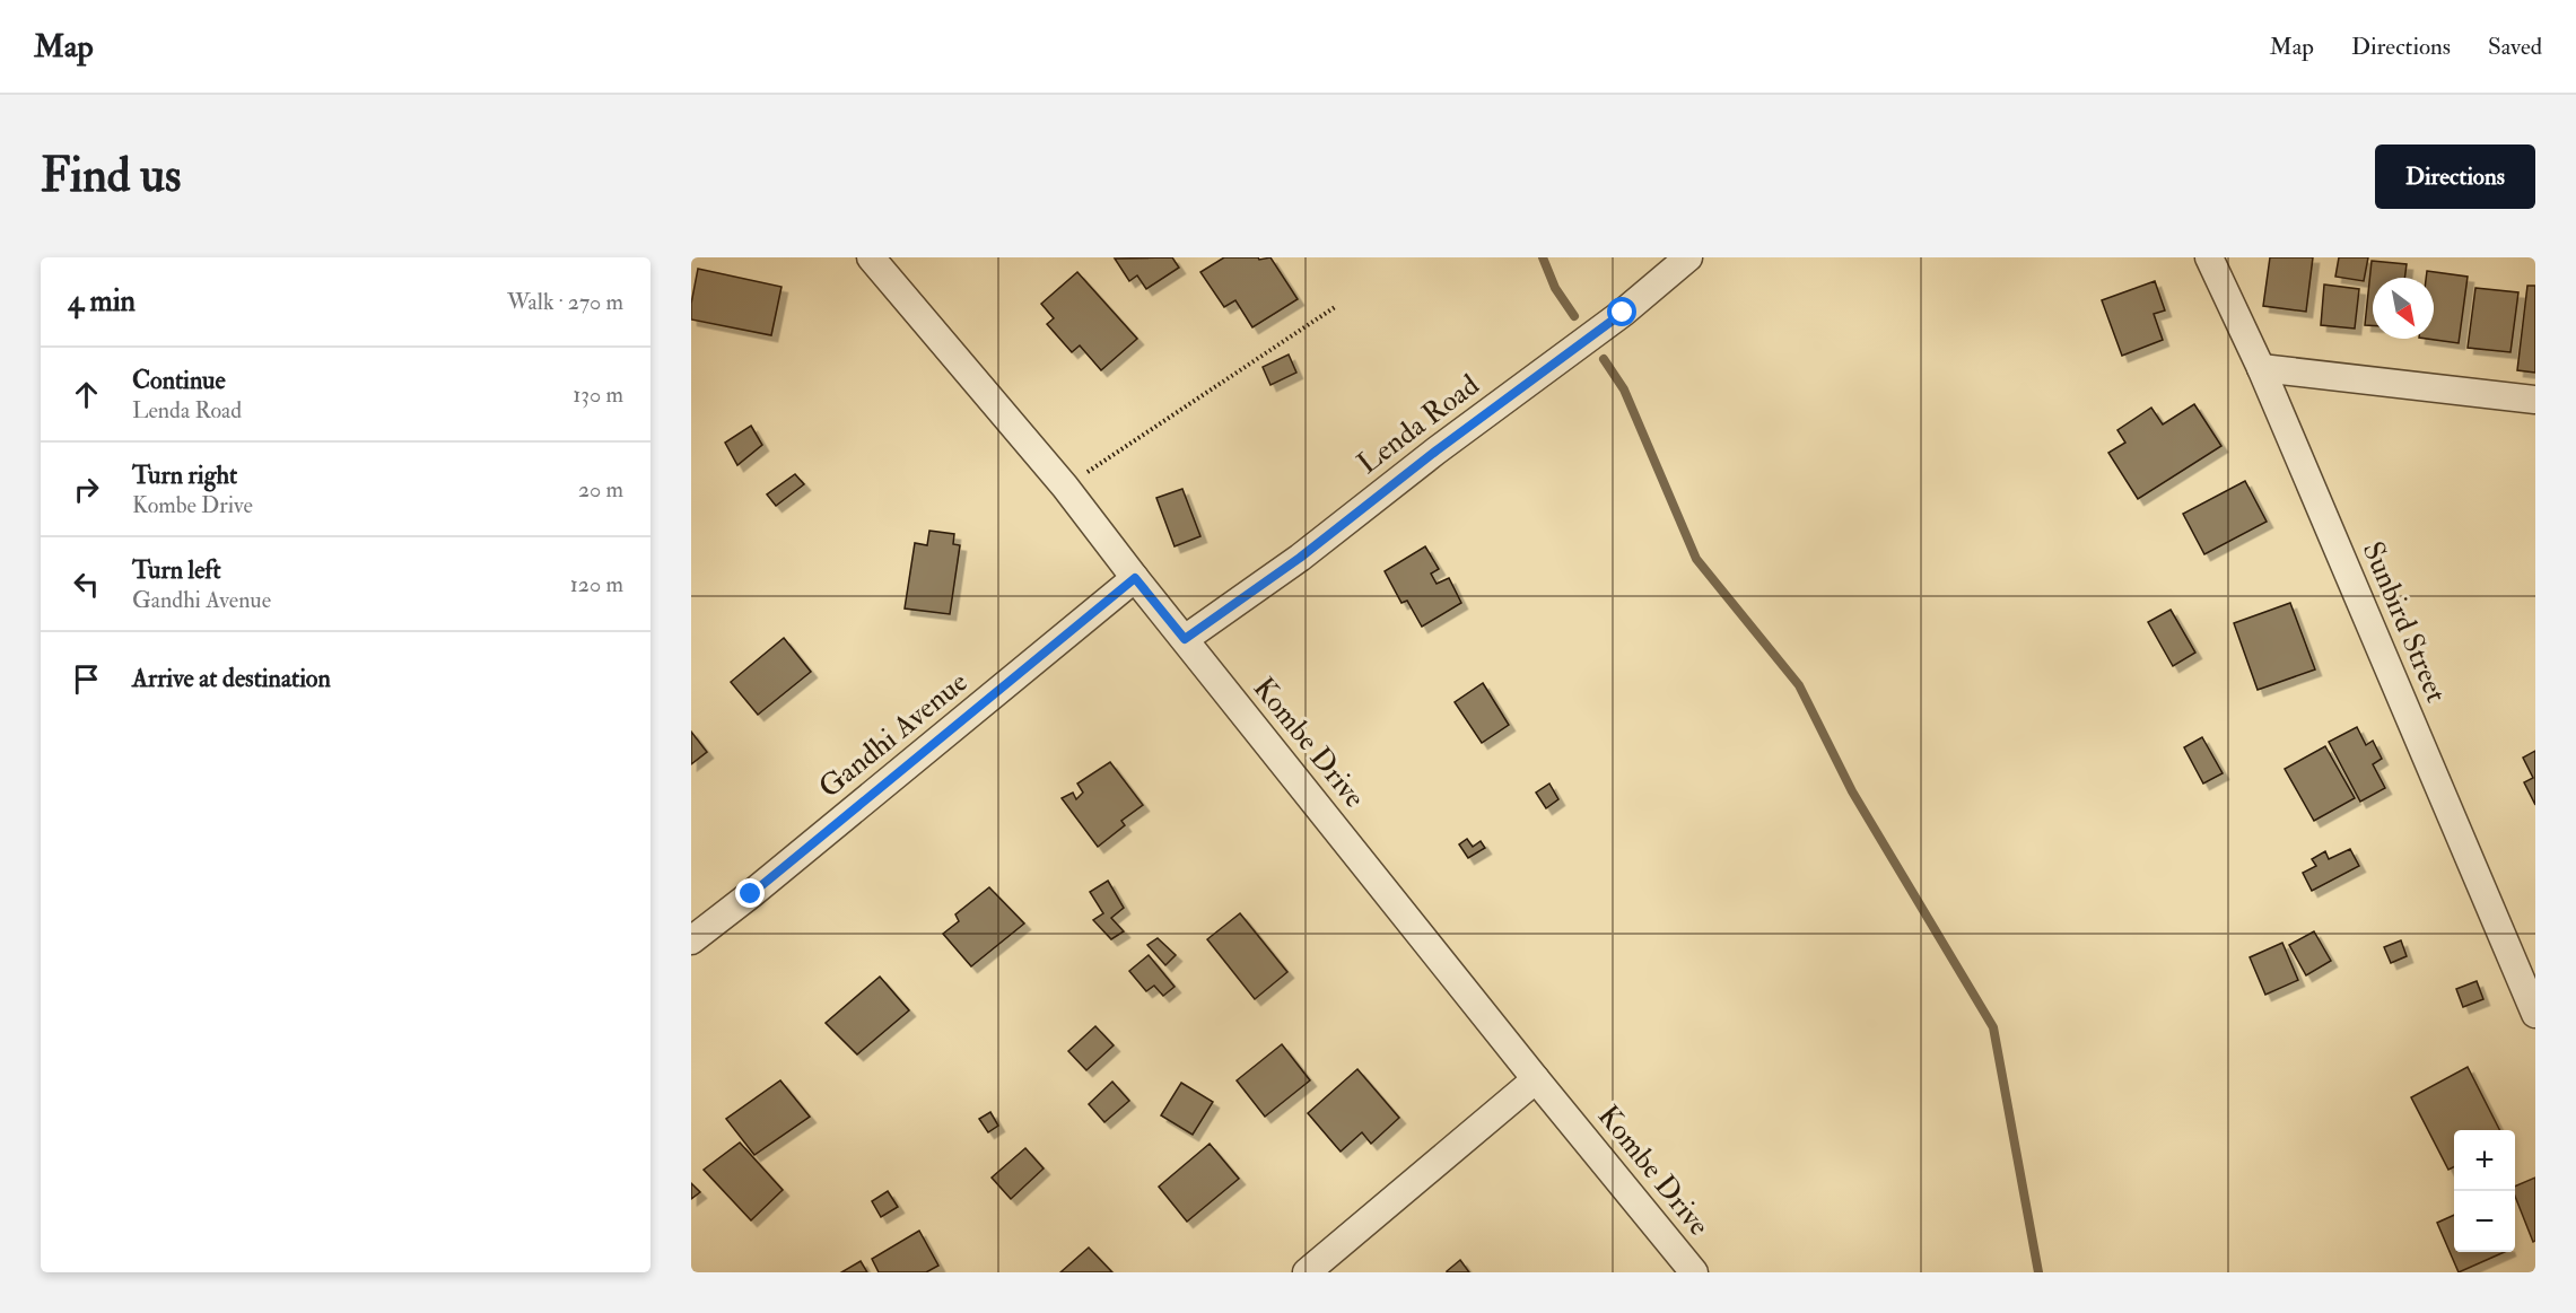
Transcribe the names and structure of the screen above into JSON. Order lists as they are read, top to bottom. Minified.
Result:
{"streets":{"street":["Lenda Road","Sunbird Street","Gandhi Avenue","Kombe Drive"]},"crossings":[["Lenda Road","Kombe Drive"],["Gandhi Avenue","Kombe Drive"]],"north":"bottom right","page":{"header":"Map","nav":["Map","Directions","Saved"],"buttons":"Directions","title":"Find us","heading":["4 min","Walk · 270 m"],"list":[["Continue","Lenda Road","130 m"],["Turn right","Kombe Drive","20 m"],["Turn left","Gandhi Avenue","120 m"],"Arrive at destination"],"map_buttons":["+","−"]}}
